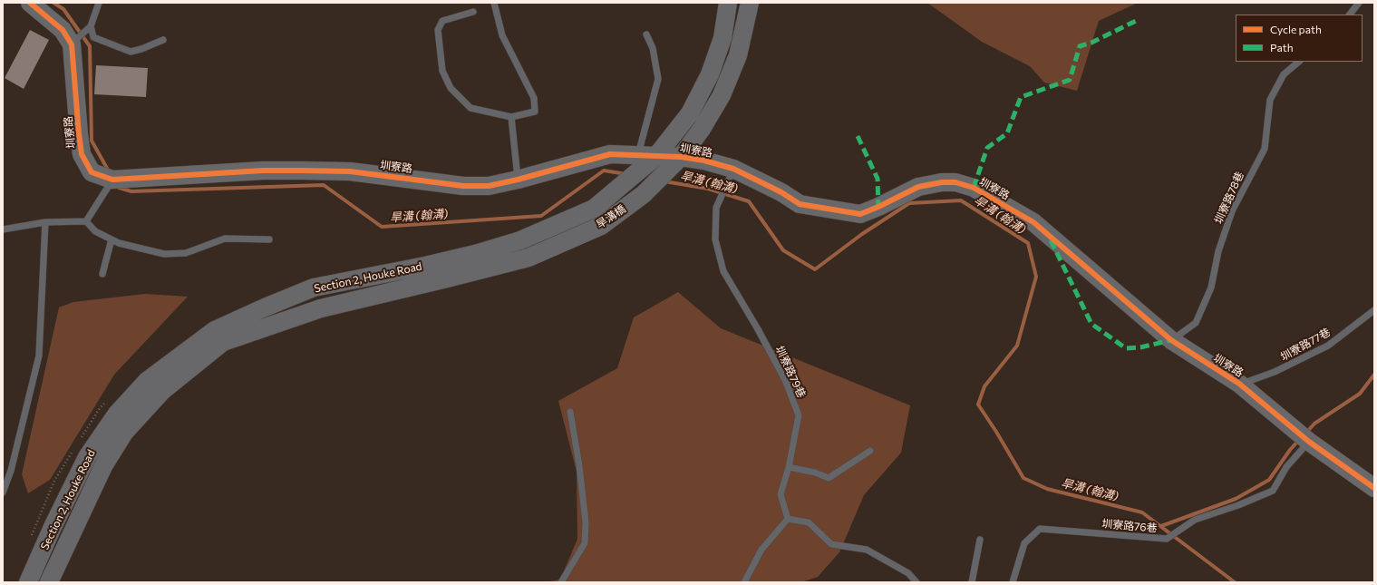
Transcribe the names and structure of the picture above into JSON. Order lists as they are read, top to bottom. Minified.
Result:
{"streets":{"street":["圳寮路","旱溝橋","Section 2, Houke Road"],"lane":["圳寮路78巷","圳寮路77巷","圳寮路79巷","圳寮路76巷"]},"crossings":[["圳寮路","圳寮路78巷"],["圳寮路","旱溝橋"],["圳寮路","圳寮路77巷"],["圳寮路","圳寮路79巷"],["圳寮路","圳寮路76巷"],["旱溝橋","Section 2, Houke Road"]],"water":["旱溝 (翰溝)"],"legend":["Cycle path","Path"]}
